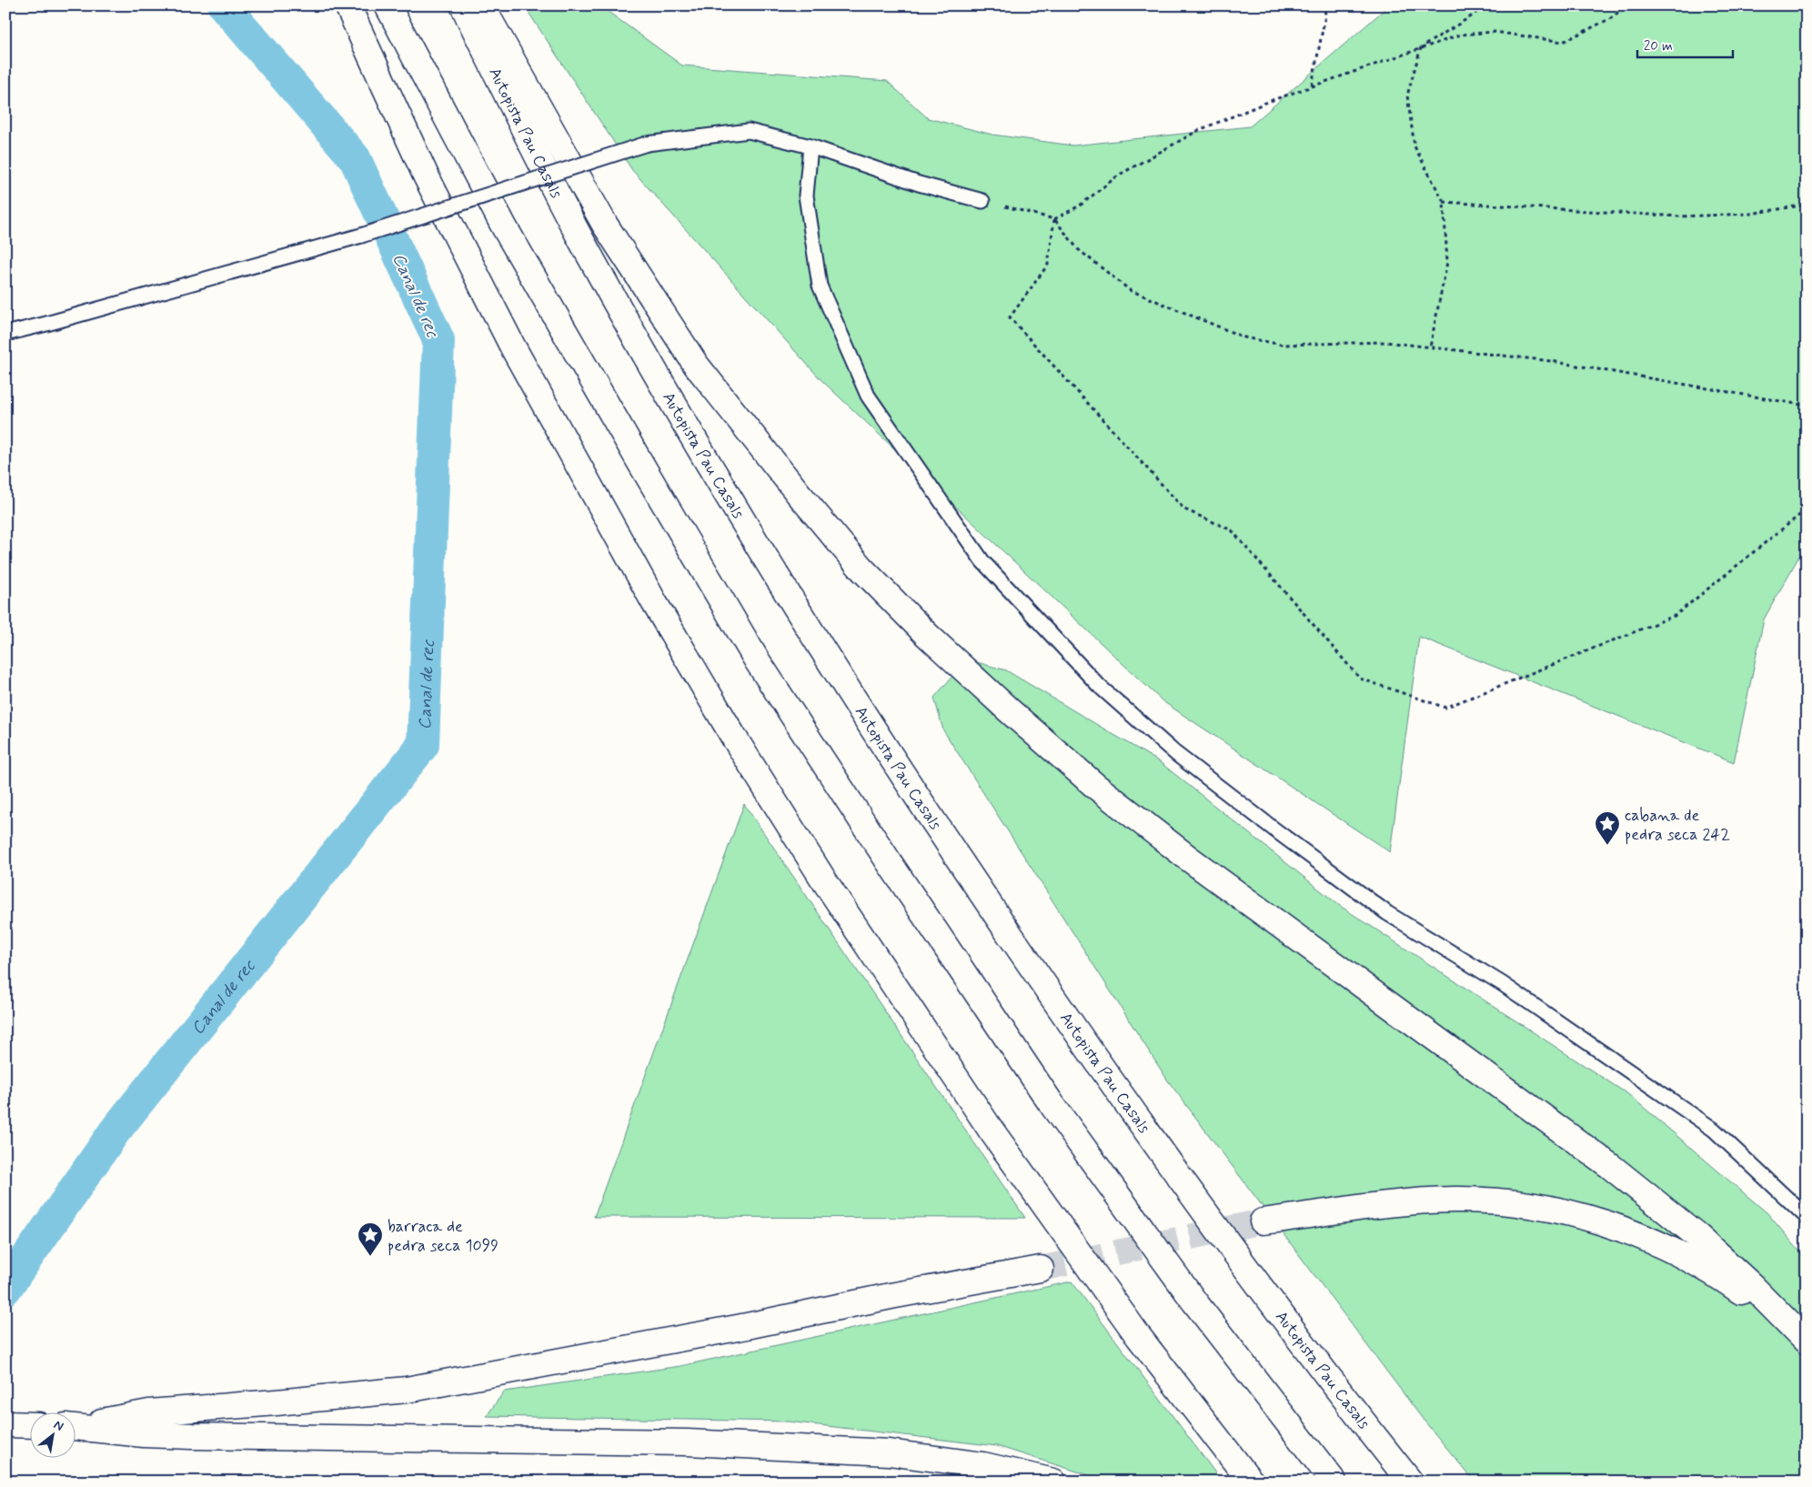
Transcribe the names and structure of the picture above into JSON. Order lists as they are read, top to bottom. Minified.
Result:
{"streets":{"highway":["Autopista Pau Casals"]},"water":["Canal de rec"],"places":{"place":["cabana de pedra seca 242","barraca de pedra seca 1099"]},"scale_bar":"20 m","north":"top right"}
